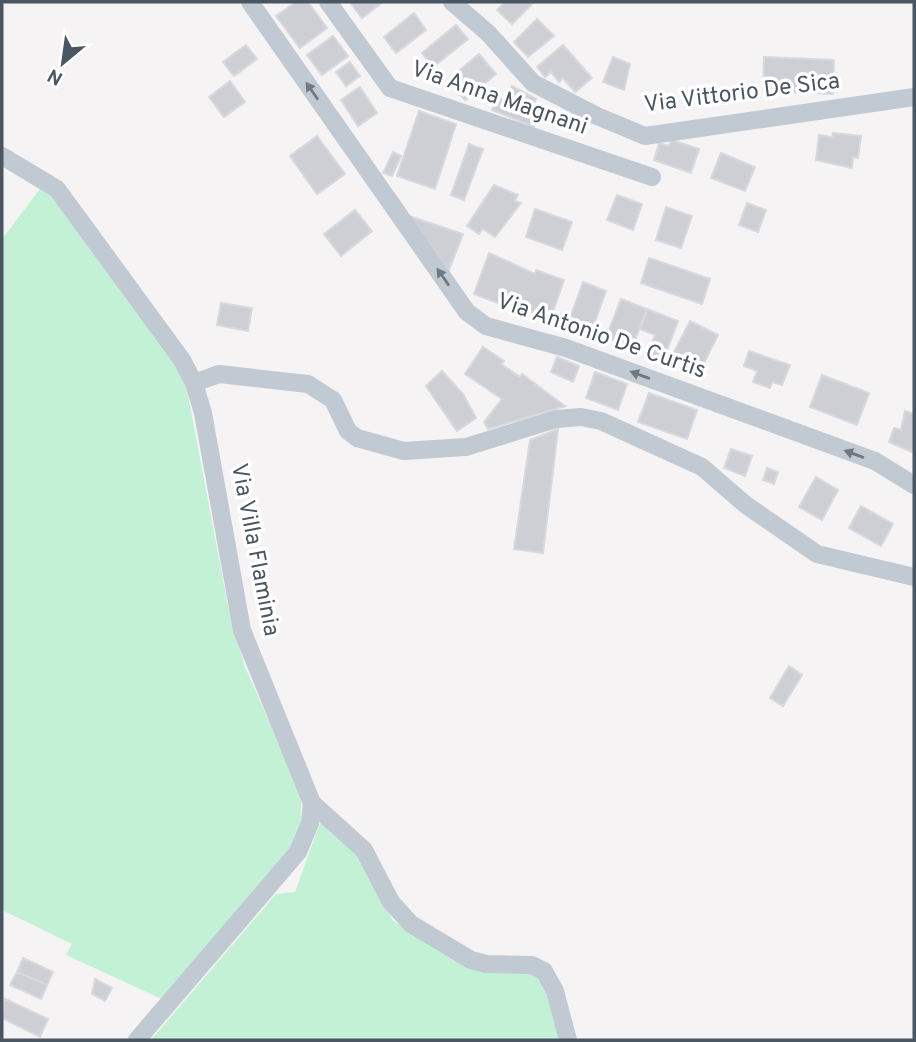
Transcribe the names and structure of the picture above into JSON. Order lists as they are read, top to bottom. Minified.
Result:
{"streets":{"street":["Via Vittorio De Sica","Via Anna Magnani","Via Antonio De Curtis","Via Villa Flaminia"]},"one_way":["Via Antonio De Curtis"],"north":"bottom left"}
